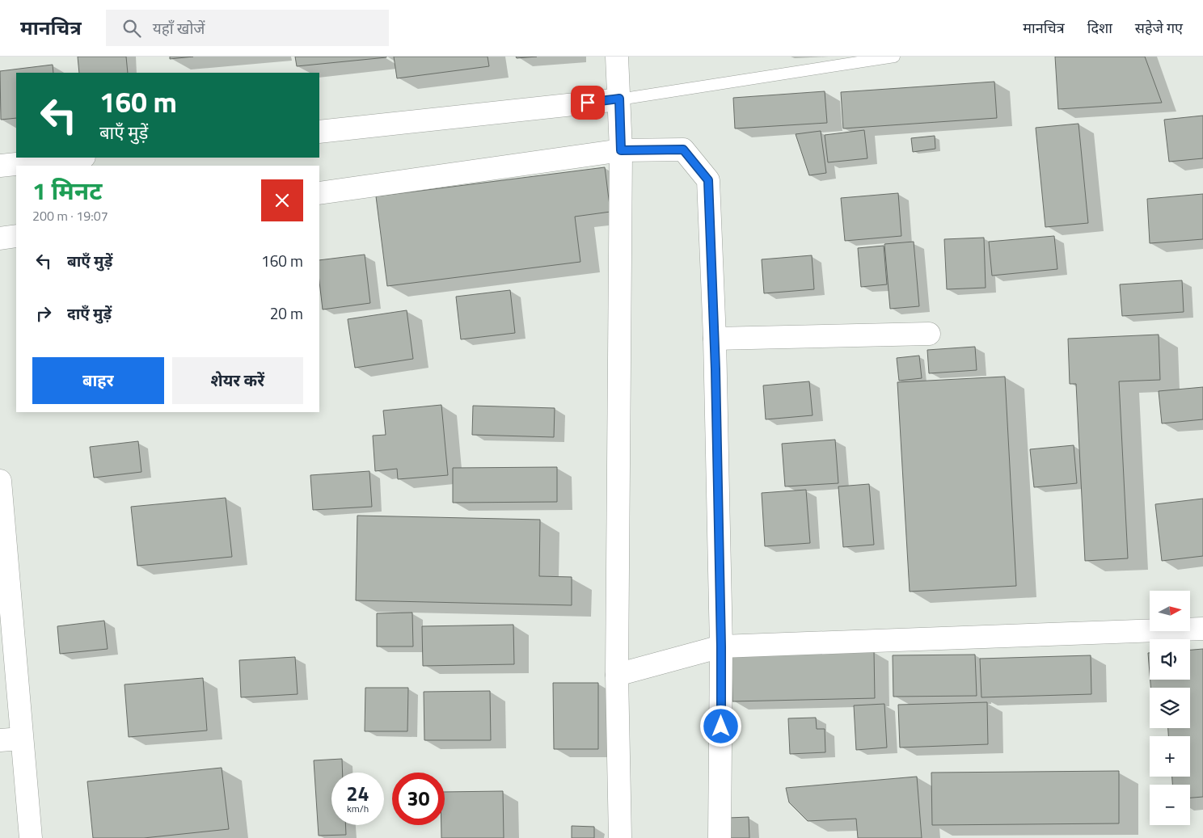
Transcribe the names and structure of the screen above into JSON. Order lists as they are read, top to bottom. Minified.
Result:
{"north":"right","page":{"header":"मानचित्र","search":"यहाँ खोजें","nav":["मानचित्र","दिशा","सहेजे गए"],"turn":["160 m","बाएँ मुड़ें"],"heading":["1 मिनट","200 m · 19:07"],"list":[{"name":"बाएँ मुड़ें","value":"160 m"},{"name":"दाएँ मुड़ें","value":"20 m"}],"buttons":["बाहर","शेयर करें"],"map_buttons":["+","−"],"speed":"24 km/h","limit":"30"}}
